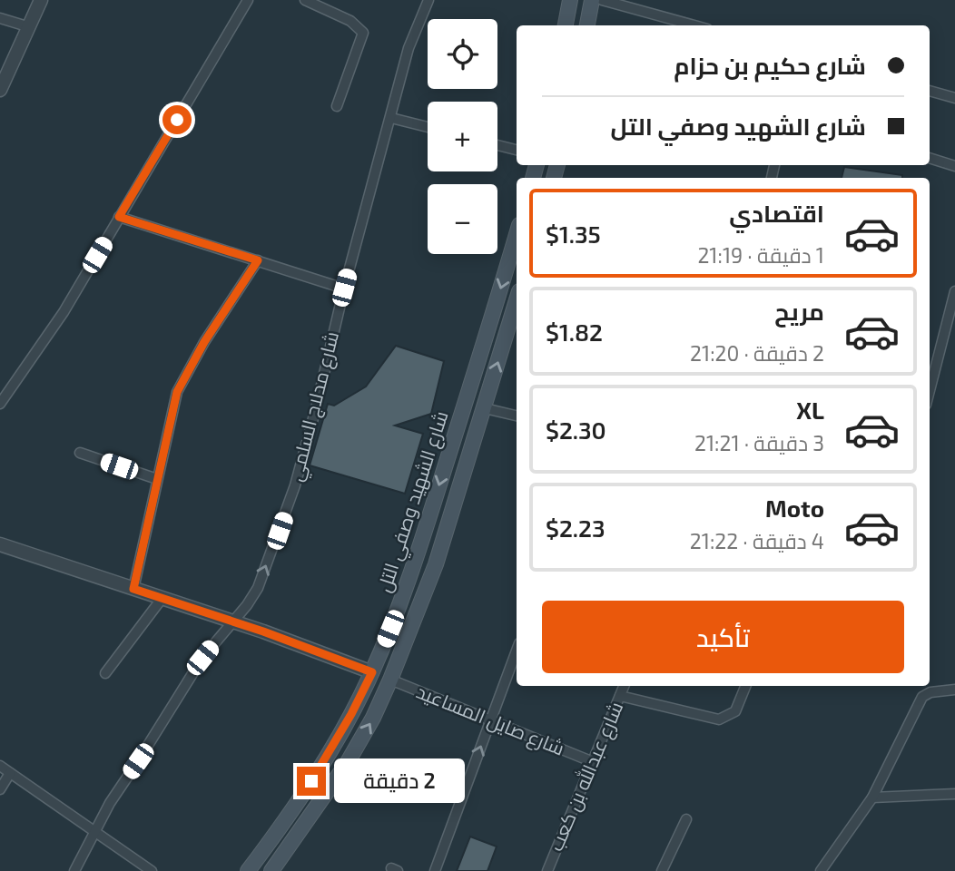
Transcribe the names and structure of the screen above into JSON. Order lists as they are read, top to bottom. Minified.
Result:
{"streets":{"main road":["شارع الشهيد وصفي التل"],"street":["شارع مدلاج السلمي","شارع صايل المساعيد","شارع عبدالله بن كعب"]},"crossings":[["شارع الشهيد وصفي التل","شارع صايل المساعيد"],["شارع صايل المساعيد","شارع عبدالله بن كعب"]],"one_way":["شارع مدلاج السلمي"],"page":{"map_buttons":["+","−"],"banner":["شارع حكيم بن حزام","شارع الشهيد وصفي التل"],"list":[{"name":"اقتصادي","note":"1 دقيقة · 21:19","value":"$1.35"},{"name":"مريح","note":"2 دقيقة · 21:20","value":"$1.82"},{"name":"XL","note":"3 دقيقة · 21:21","value":"$2.30"},{"name":"Moto","note":"4 دقيقة · 21:22","value":"$2.23"}],"buttons":"تأكيد","bubble":"2 دقيقة"}}
